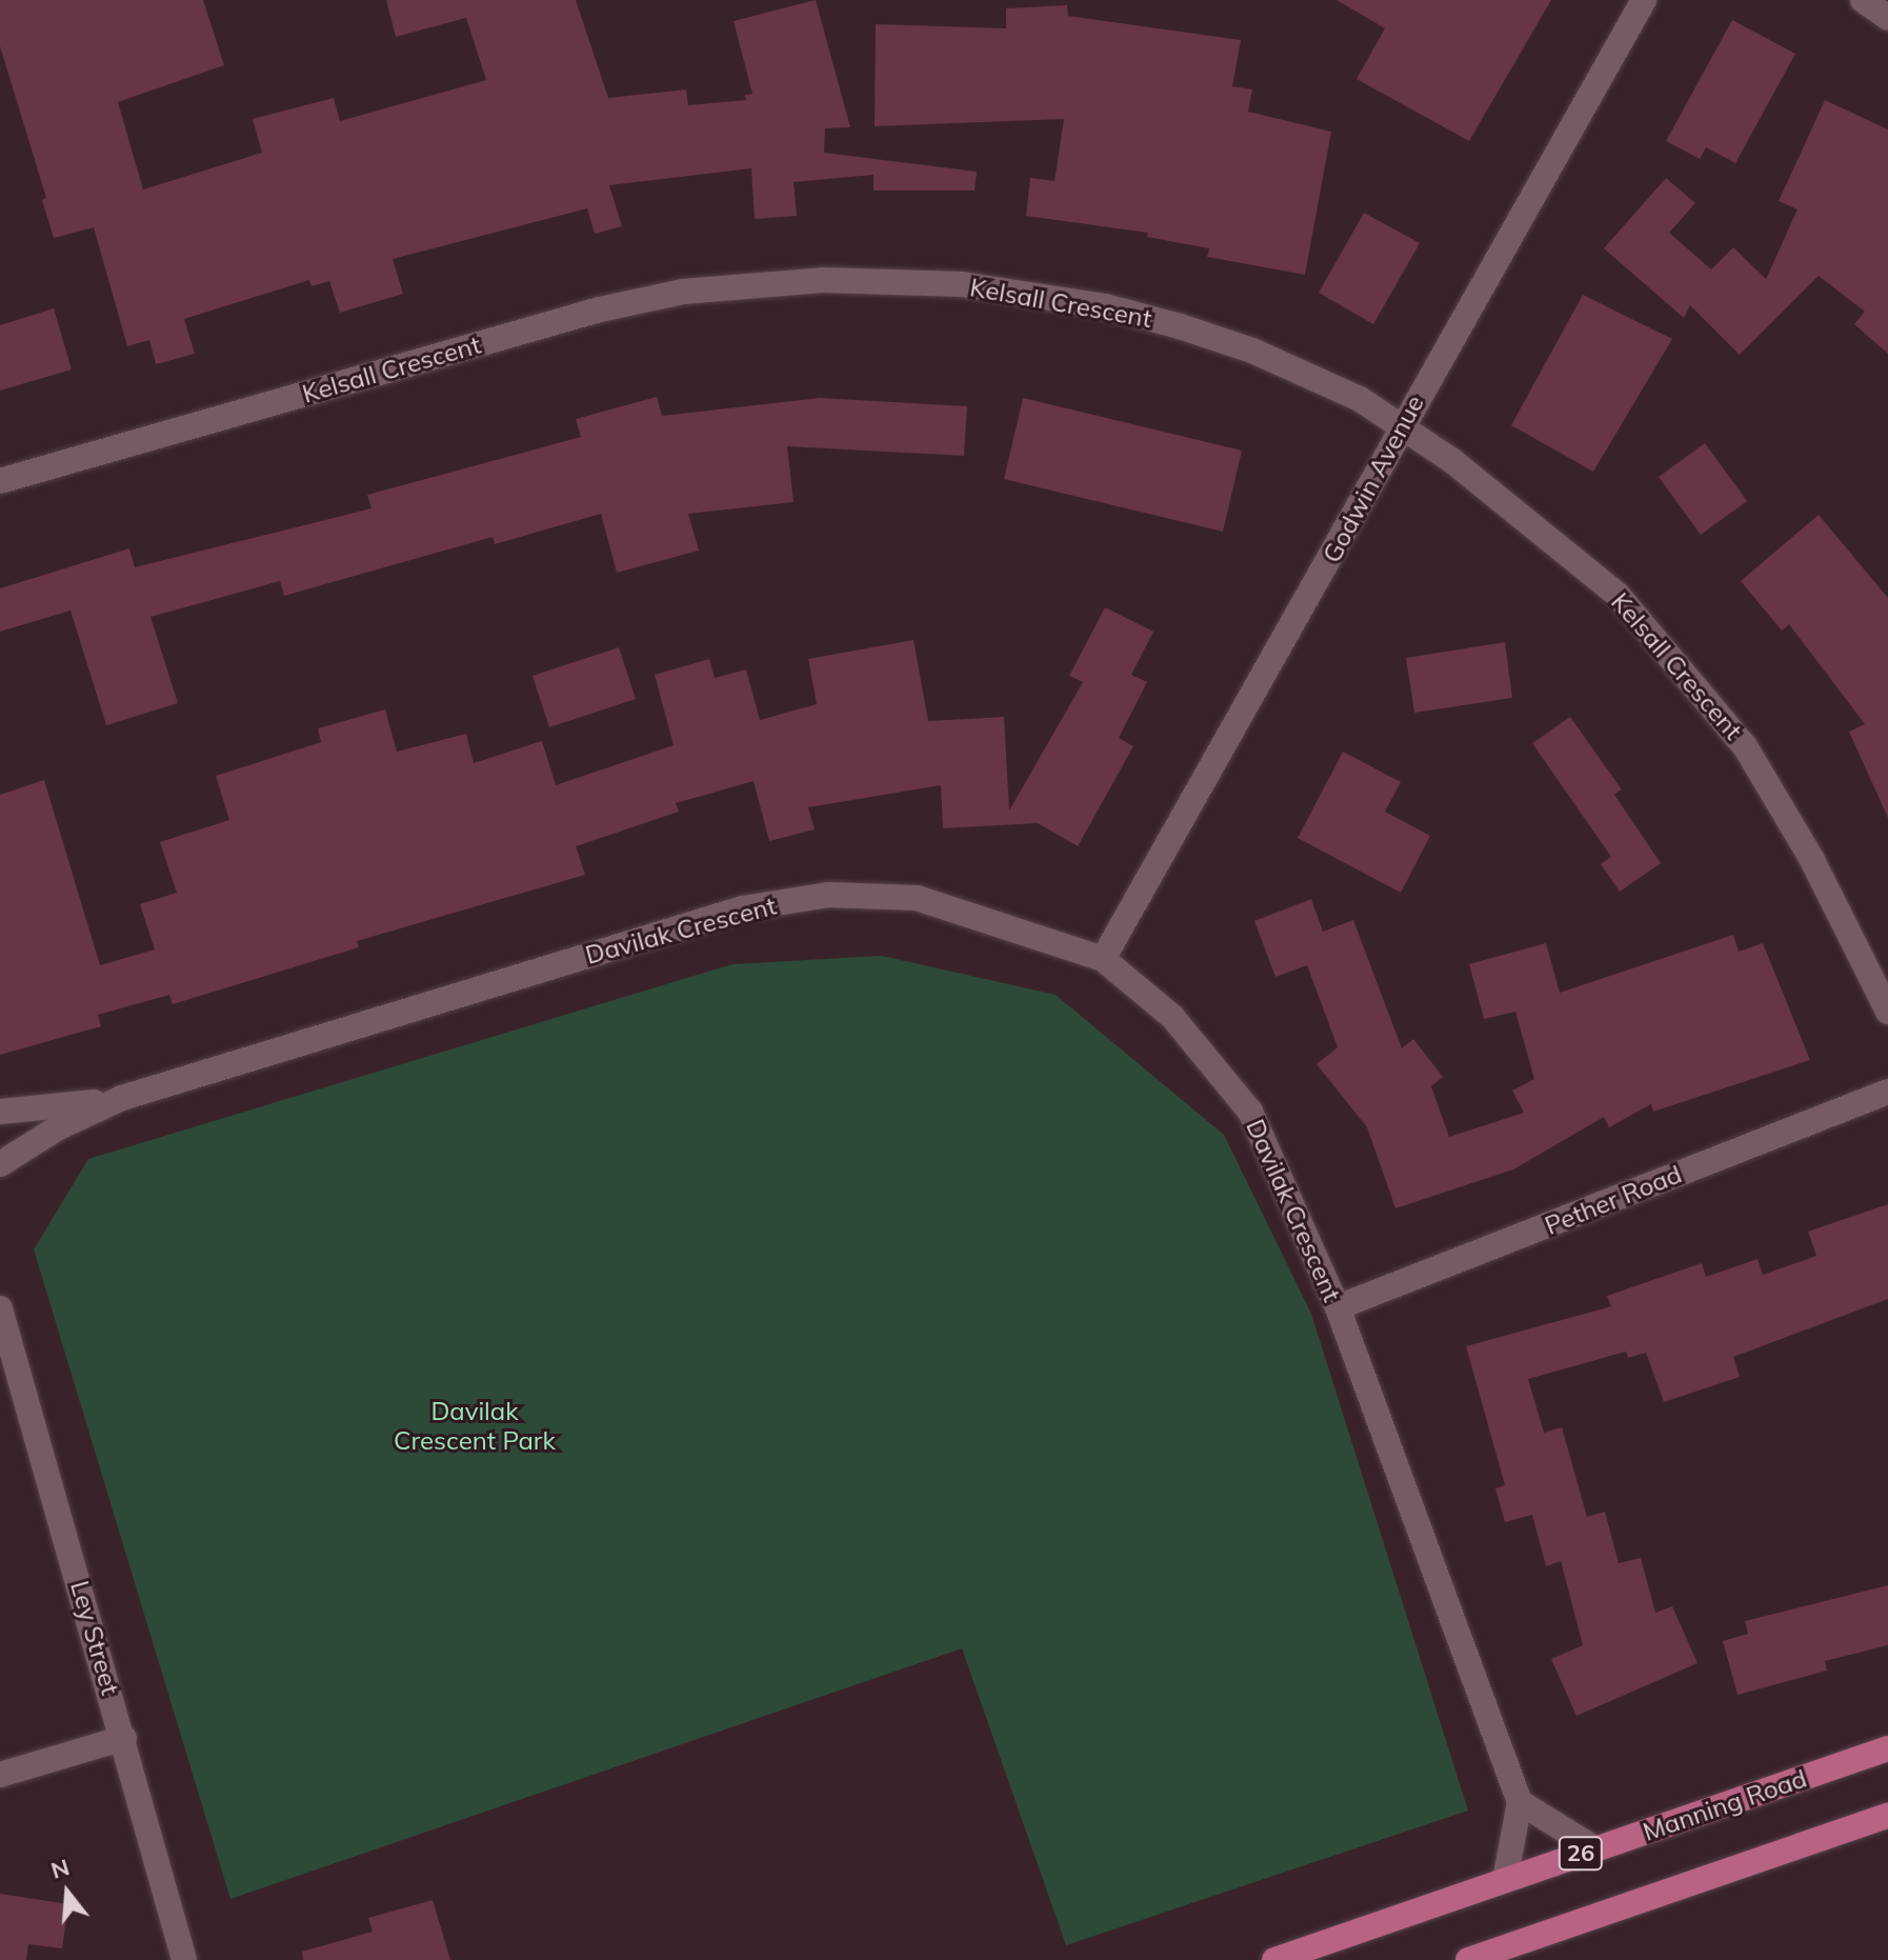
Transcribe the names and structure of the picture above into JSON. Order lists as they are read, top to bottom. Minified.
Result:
{"streets":{"main road":["Manning Road","26"],"street":["Kelsall Crescent","Godwin Avenue","Davilak Crescent","Pether Road","Ley Street"]},"crossings":[["Kelsall Crescent","Godwin Avenue"],["Godwin Avenue","Davilak Crescent"],["Davilak Crescent","Pether Road"]],"parks":["Davilak Crescent Park"],"north":"top"}
